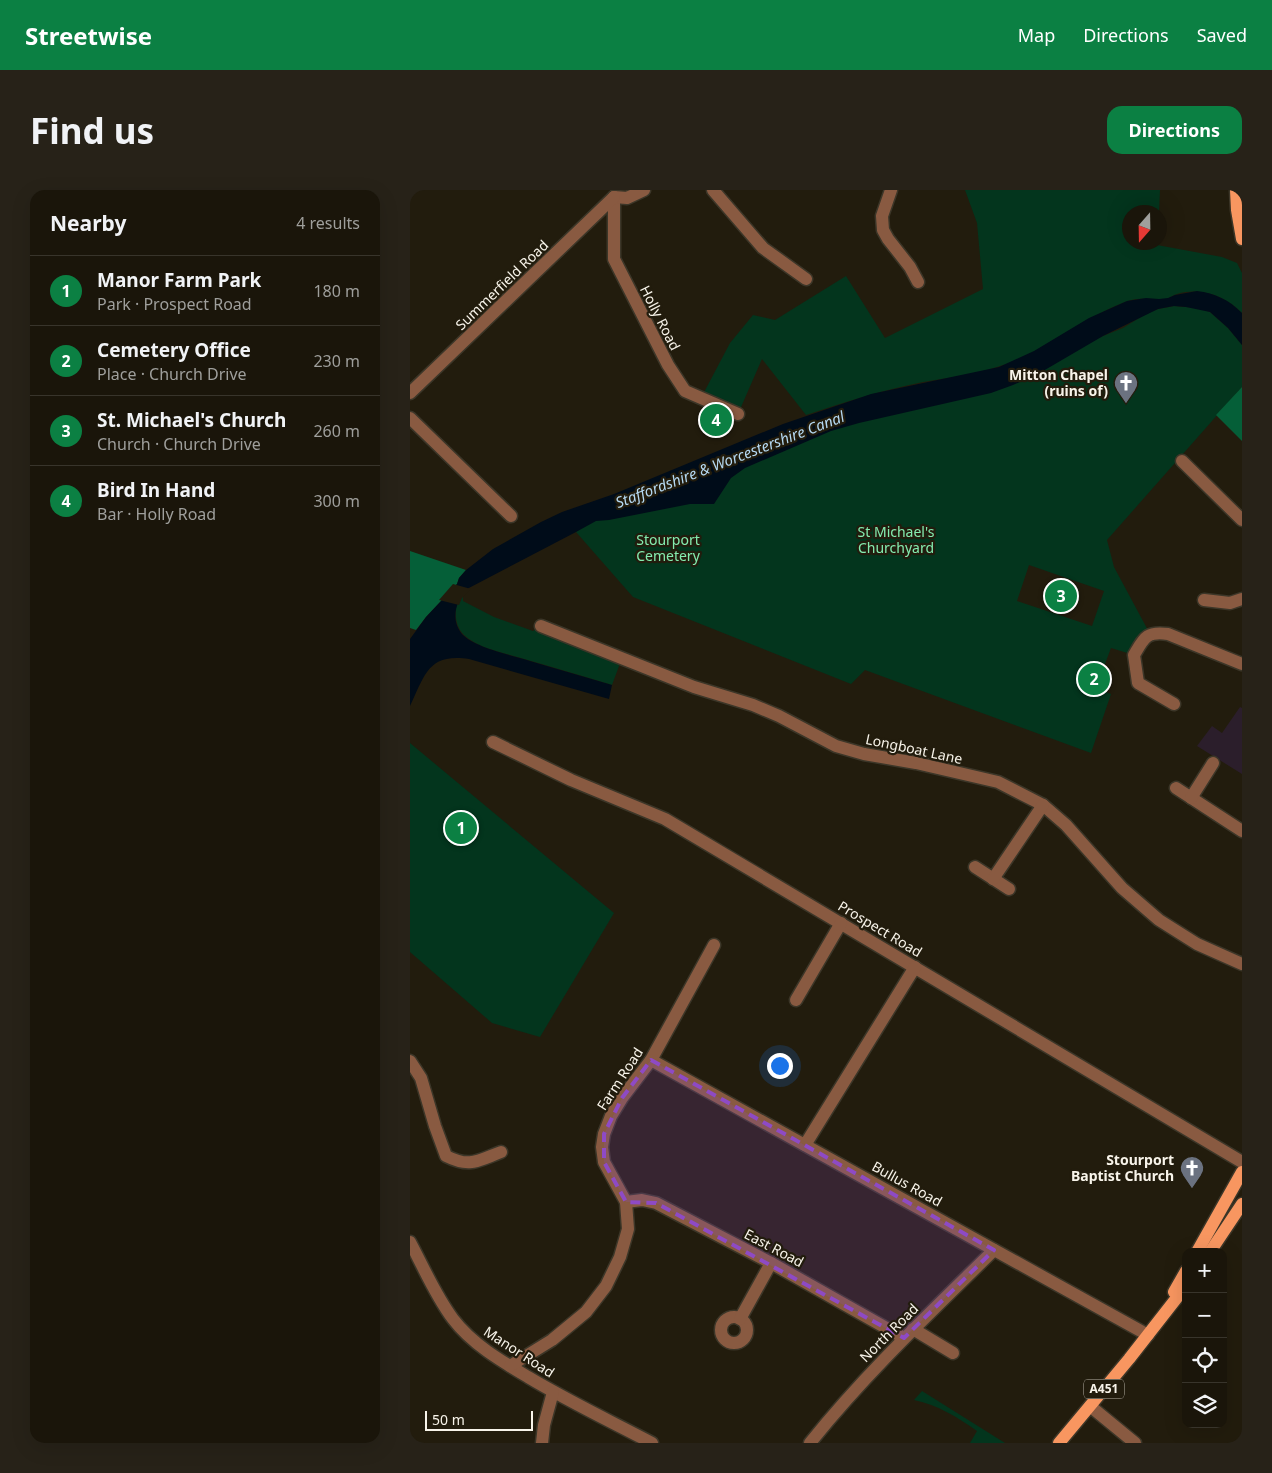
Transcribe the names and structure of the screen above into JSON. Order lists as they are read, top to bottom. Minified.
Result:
{"streets":{"main road":["A451"],"street":["Summerfield Road","Holly Road","Longboat Lane","Prospect Road","Farm Road","Bullus Road","East Road","North Road","Manor Road"]},"crossings":[["Summerfield Road","Holly Road"],["Farm Road","Bullus Road"],["Farm Road","East Road"],["Farm Road","Manor Road"],["Bullus Road","North Road"],["Bullus Road","A451"],["East Road","North Road"]],"water":["Staffordshire & Worcestershire Canal"],"parks":["St Michael's Churchyard","Stourport Cemetery"],"places":{"church":["Mitton Chapel (ruins of)","Stourport Baptist Church"]},"scale_bar":"50 m","north":"bottom","page":{"header":"Streetwise","nav":["Map","Directions","Saved"],"buttons":"Directions","title":"Find us","heading":["Nearby","4 results"],"list":[{"mark":"1","name":"Manor Farm Park","note":"Park · Prospect Road","value":"180 m"},{"mark":"2","name":"Cemetery Office","note":"Place · Church Drive","value":"230 m"},{"mark":"3","name":"St. Michael's Church","note":"Church · Church Drive","value":"260 m"},{"mark":"4","name":"Bird In Hand","note":"Bar · Holly Road","value":"300 m"}],"pins":["4","3","2","1"],"map_buttons":["+","−"],"scale":"50 m"}}
